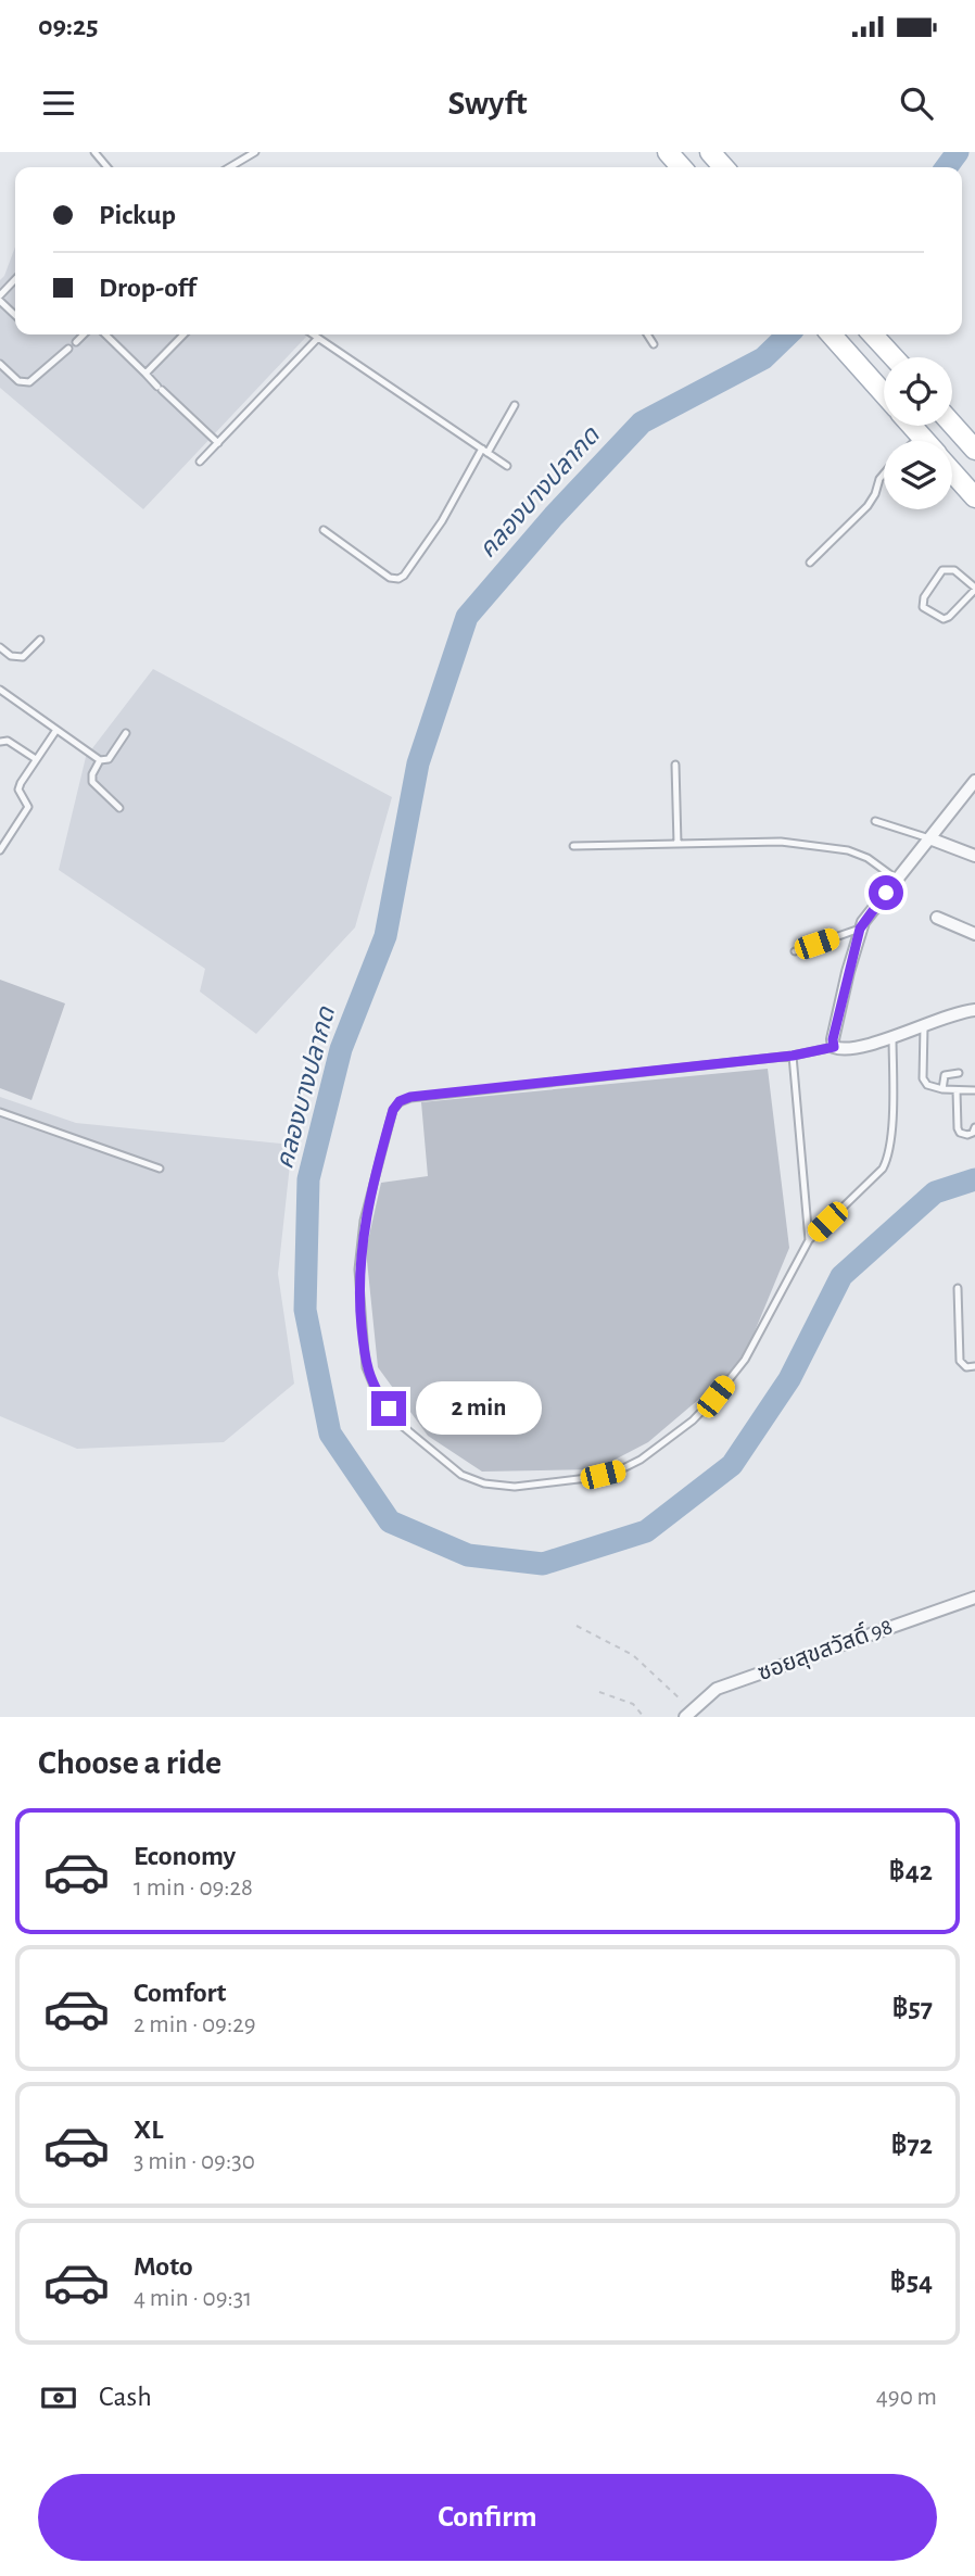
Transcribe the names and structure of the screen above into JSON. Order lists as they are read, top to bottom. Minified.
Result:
{"streets":{"street":["ซอยสุขสวัสดิ์ 98"]},"water":["คลองบางปลากด"],"page":{"status":"09:25","header":"Swyft","banner":["Pickup","Drop-off"],"bubble":"2 min","heading":"Choose a ride","list":[{"name":"Economy","note":"1 min · 09:28","value":"฿42"},{"name":"Comfort","note":"2 min · 09:29","value":"฿57"},{"name":"XL","note":"3 min · 09:30","value":"฿72"},{"name":"Moto","note":"4 min · 09:31","value":"฿54"}],"pay":["Cash","490 m"],"buttons":"Confirm"}}
